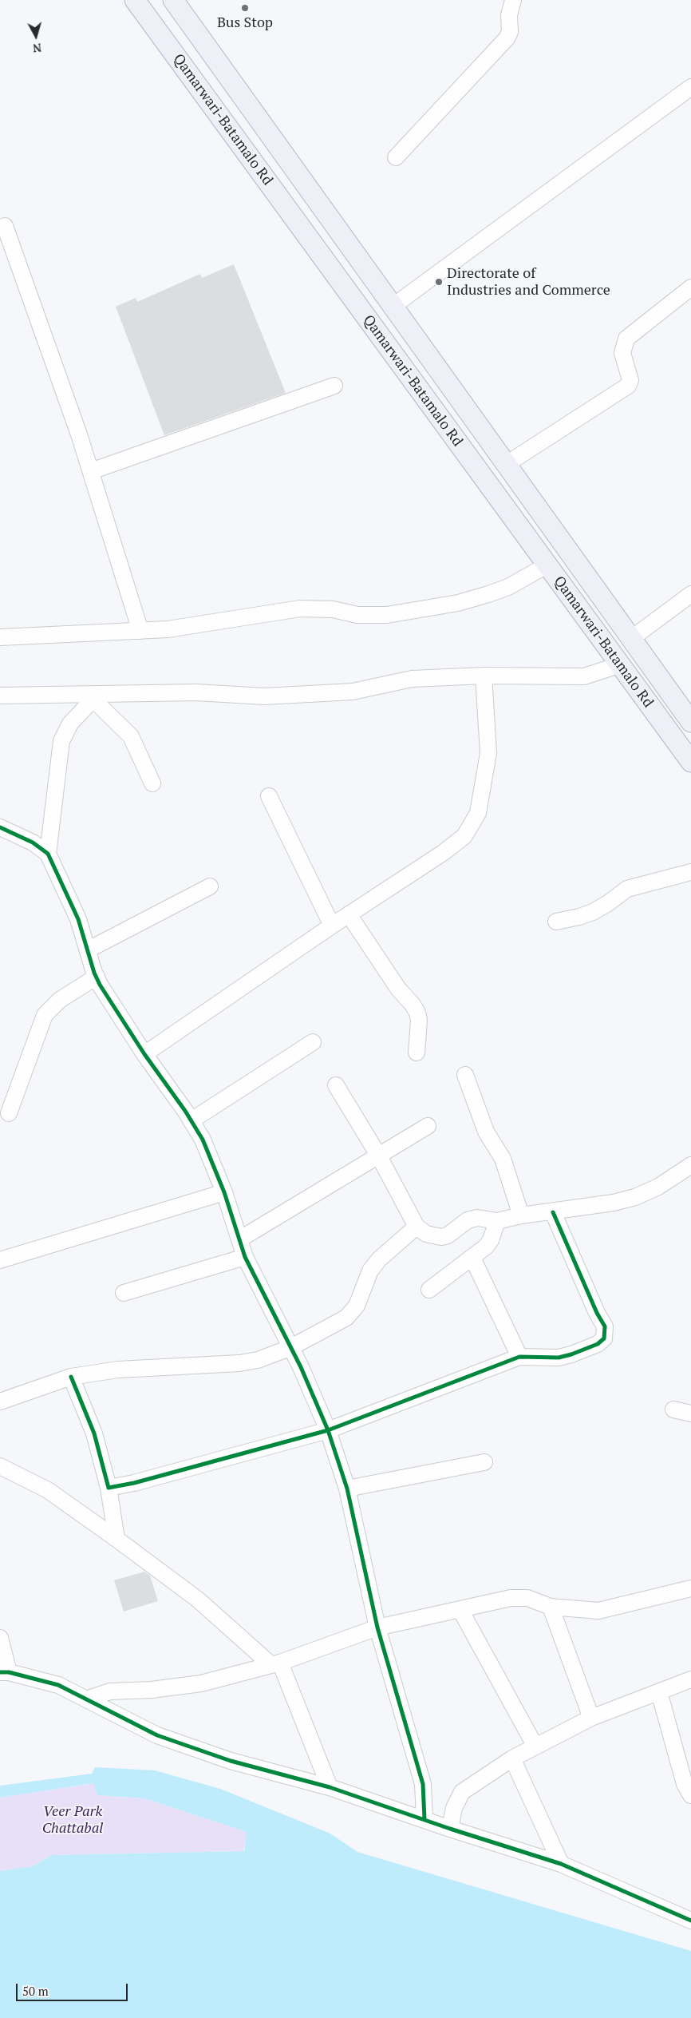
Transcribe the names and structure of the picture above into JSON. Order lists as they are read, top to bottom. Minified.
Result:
{"streets":{"main road":["Qamarwari-Batamalo Rd"]},"parks":["Veer Park Chattabal"],"places":["Bus Stop","Directorate of Industries and Commerce"],"scale_bar":"50 m","north":"bottom"}
